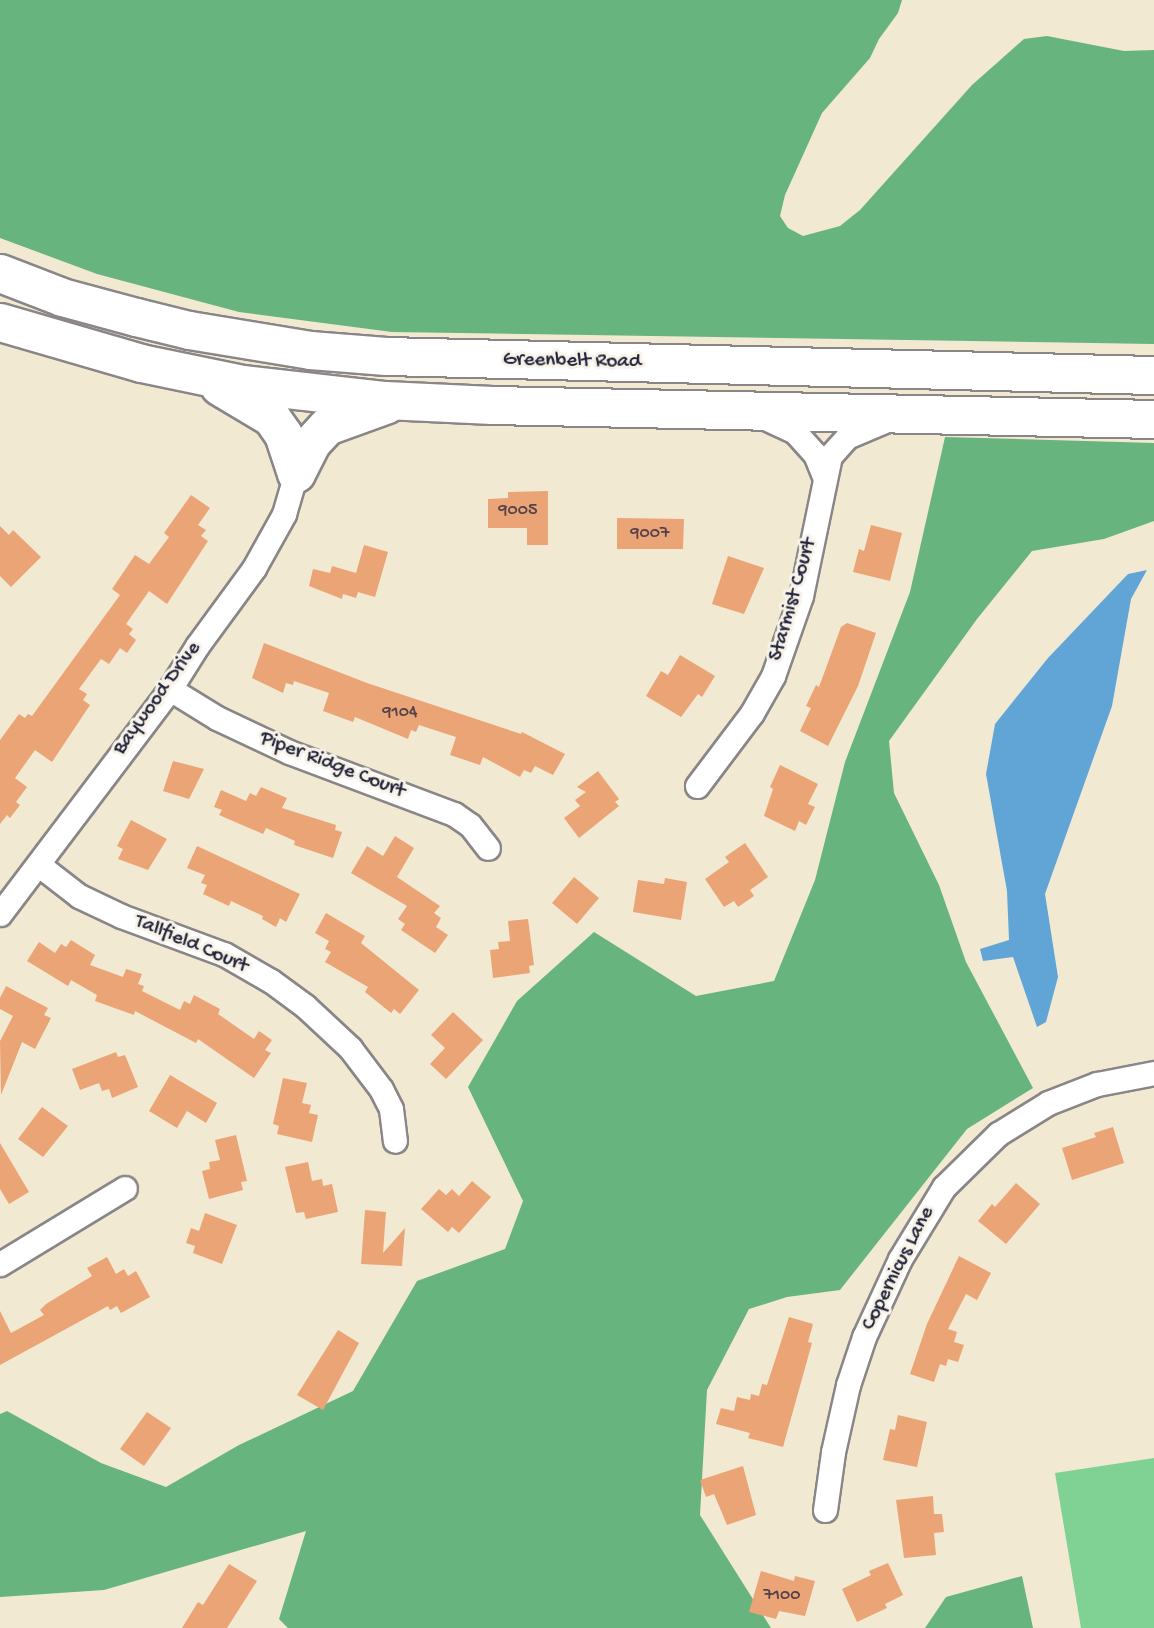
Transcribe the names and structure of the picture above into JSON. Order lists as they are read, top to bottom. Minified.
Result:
{"streets":{"main road":["Greenbelt Road"],"street":["Starmist Court","Baywood Drive","Piper Ridge Court","Tallfield Court","Copernicus Lane"]},"crossings":[["Baywood Drive","Piper Ridge Court"],["Baywood Drive","Tallfield Court"]],"house_numbers":["9005","9007","9104","7100"]}
